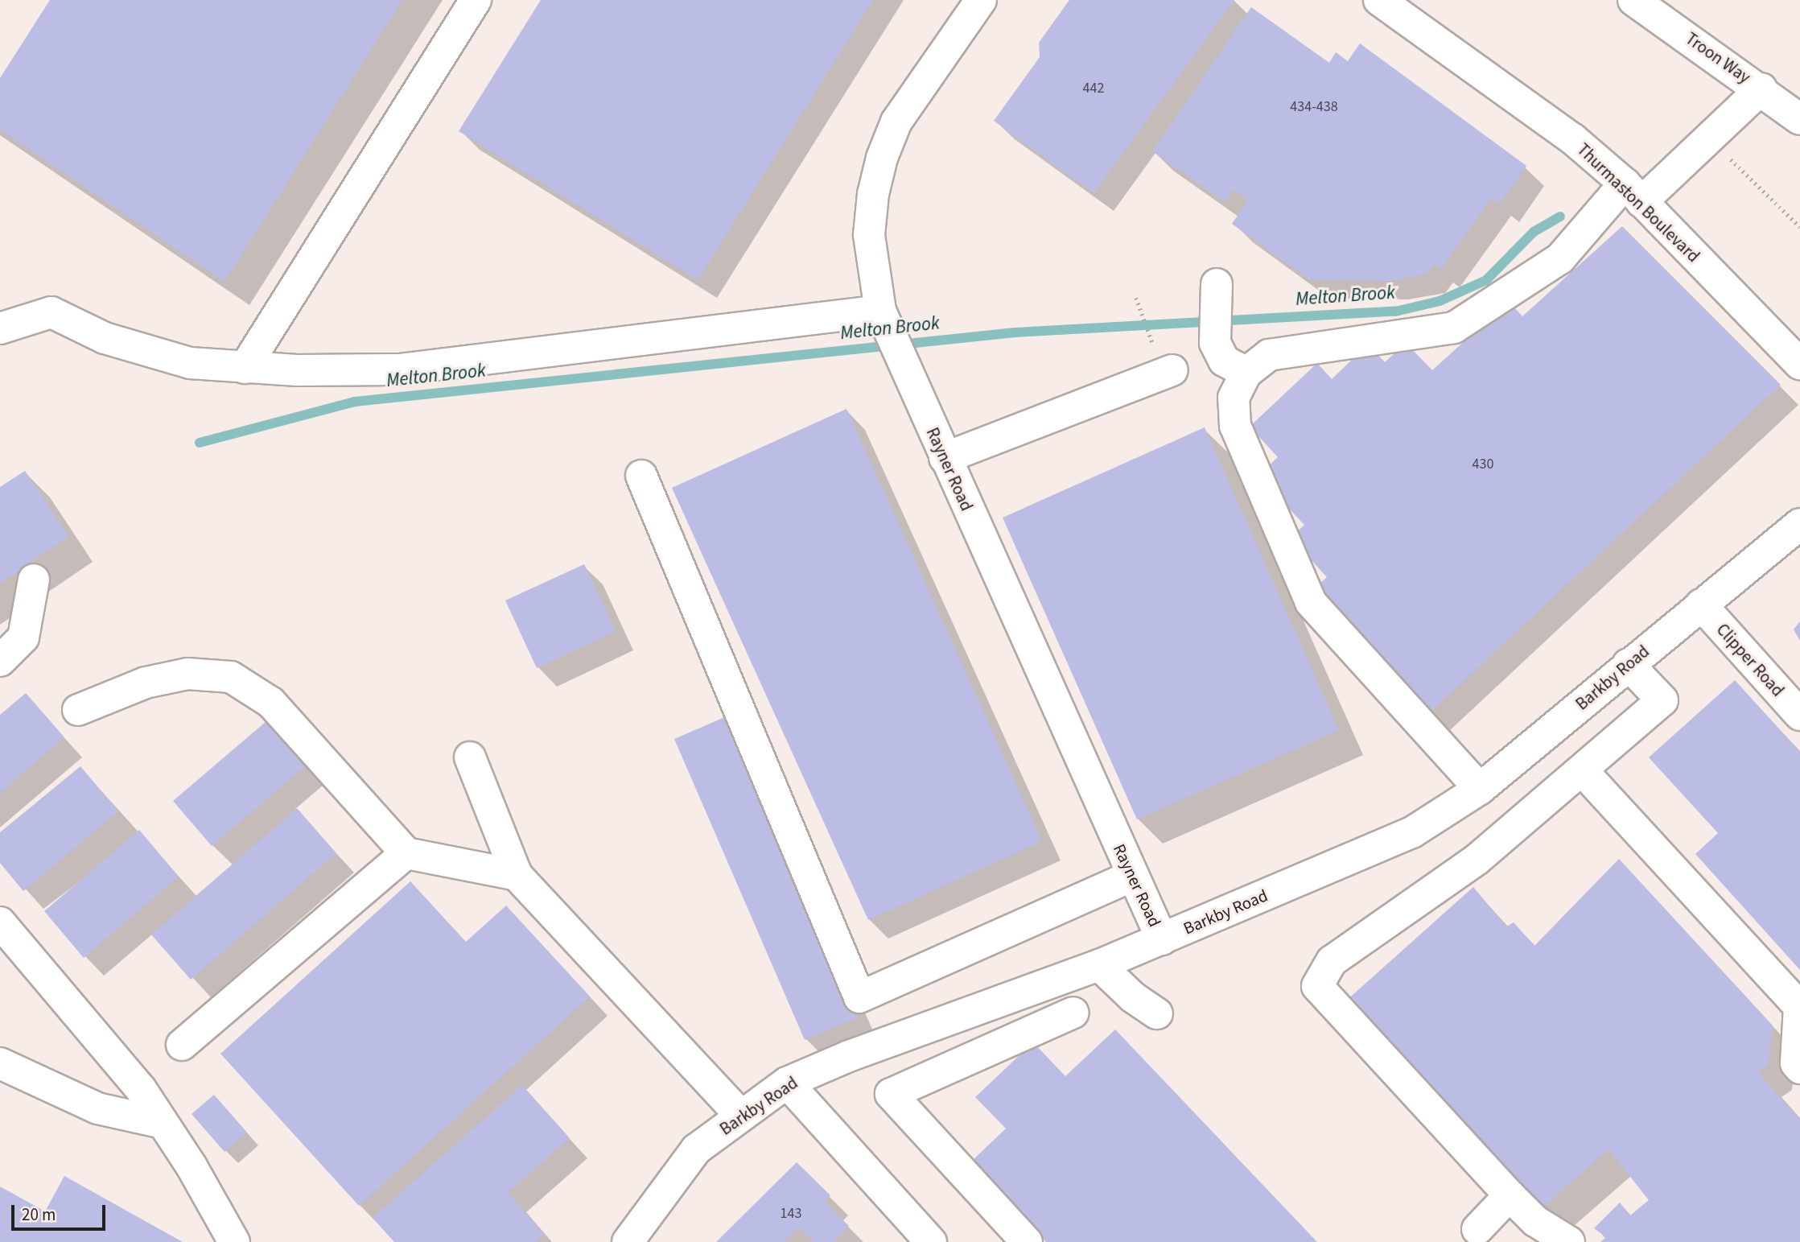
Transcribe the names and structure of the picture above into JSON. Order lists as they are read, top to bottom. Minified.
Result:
{"streets":{"main road":["Troon Way","Thurmaston Boulevard","Rayner Road","Clipper Road","Barkby Road"]},"crossings":[["Rayner Road","Barkby Road"],["Clipper Road","Barkby Road"]],"water":["Melton Brook"],"house_numbers":["442","434-438","430","143"],"scale_bar":"20 m"}
